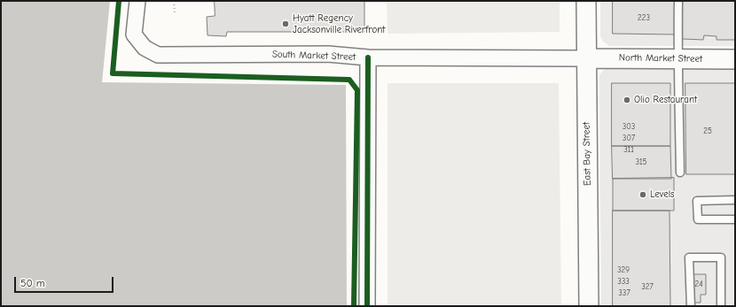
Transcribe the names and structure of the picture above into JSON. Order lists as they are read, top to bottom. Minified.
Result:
{"streets":{"street":["South Market Street","North Market Street","East Bay Street"]},"crossings":[["South Market Street","North Market Street"],["South Market Street","East Bay Street"],["North Market Street","East Bay Street"]],"places":["Hyatt Regency Jacksonville Riverfront","Olio Restaurant","Levels"],"house_numbers":["223","303","25","307","311","315","329","333","24","327","337"],"scale_bar":"50 m"}
